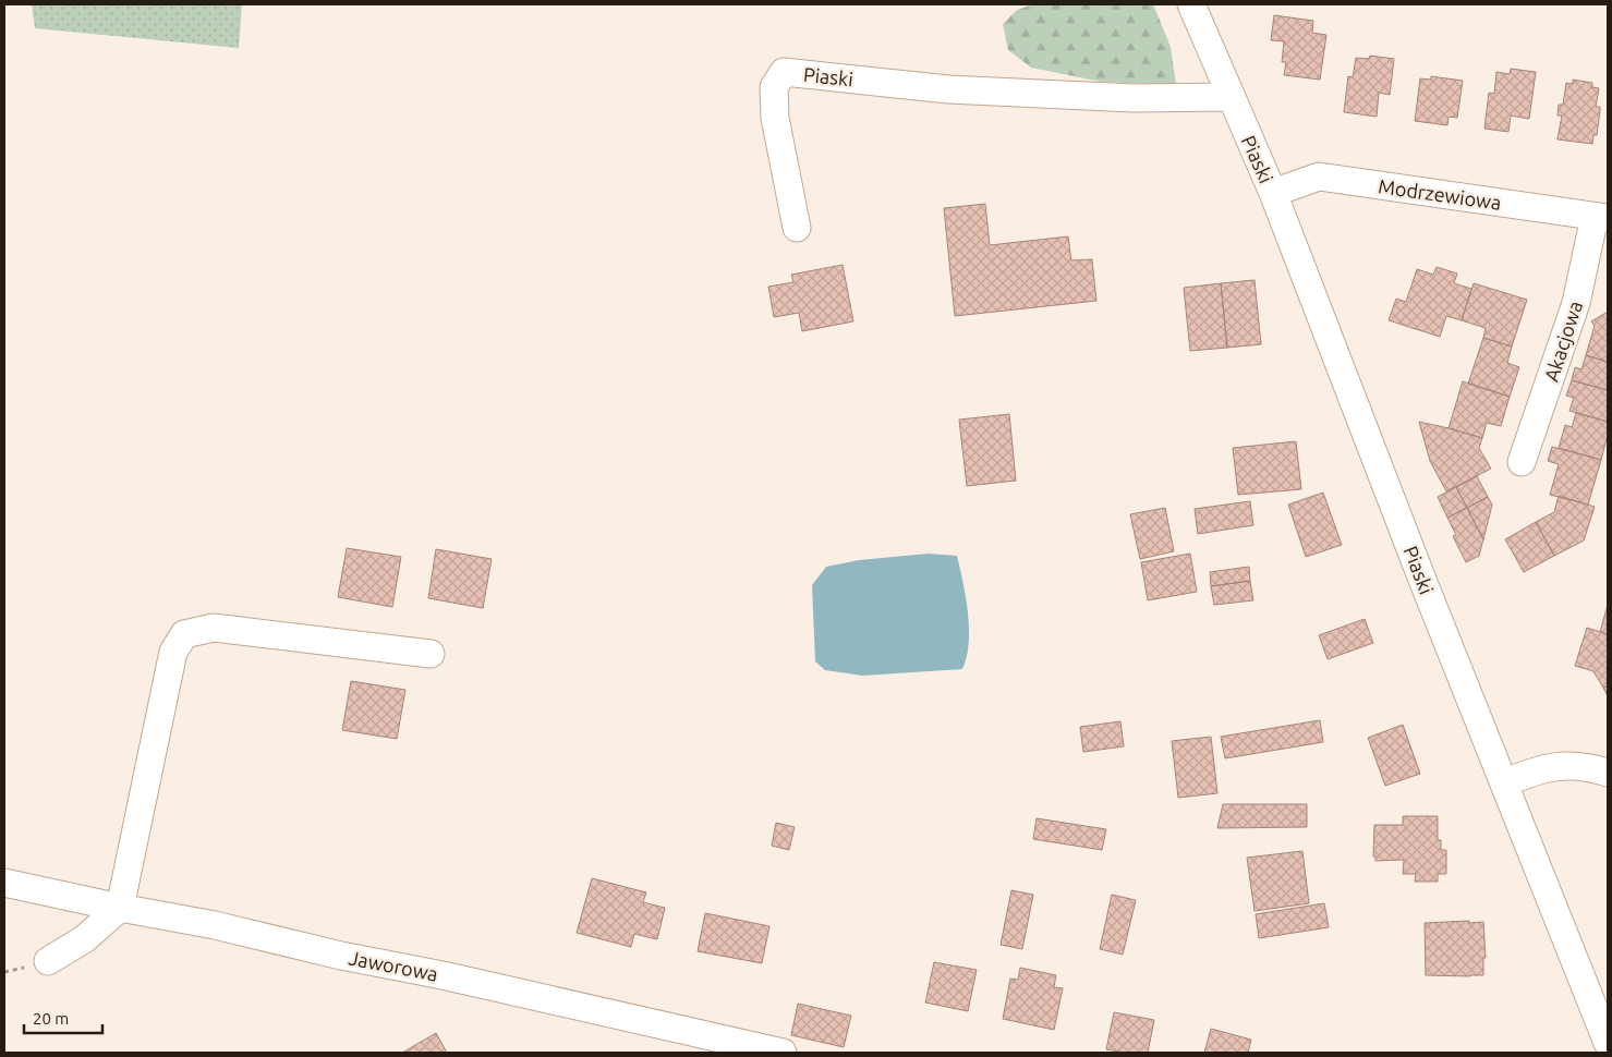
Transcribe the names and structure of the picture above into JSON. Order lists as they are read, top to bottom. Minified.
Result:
{"streets":{"street":["Piaski","Modrzewiowa","Akacjowa","Jaworowa"]},"crossings":[["Piaski","Modrzewiowa"],["Modrzewiowa","Akacjowa"]],"scale_bar":"20 m"}
